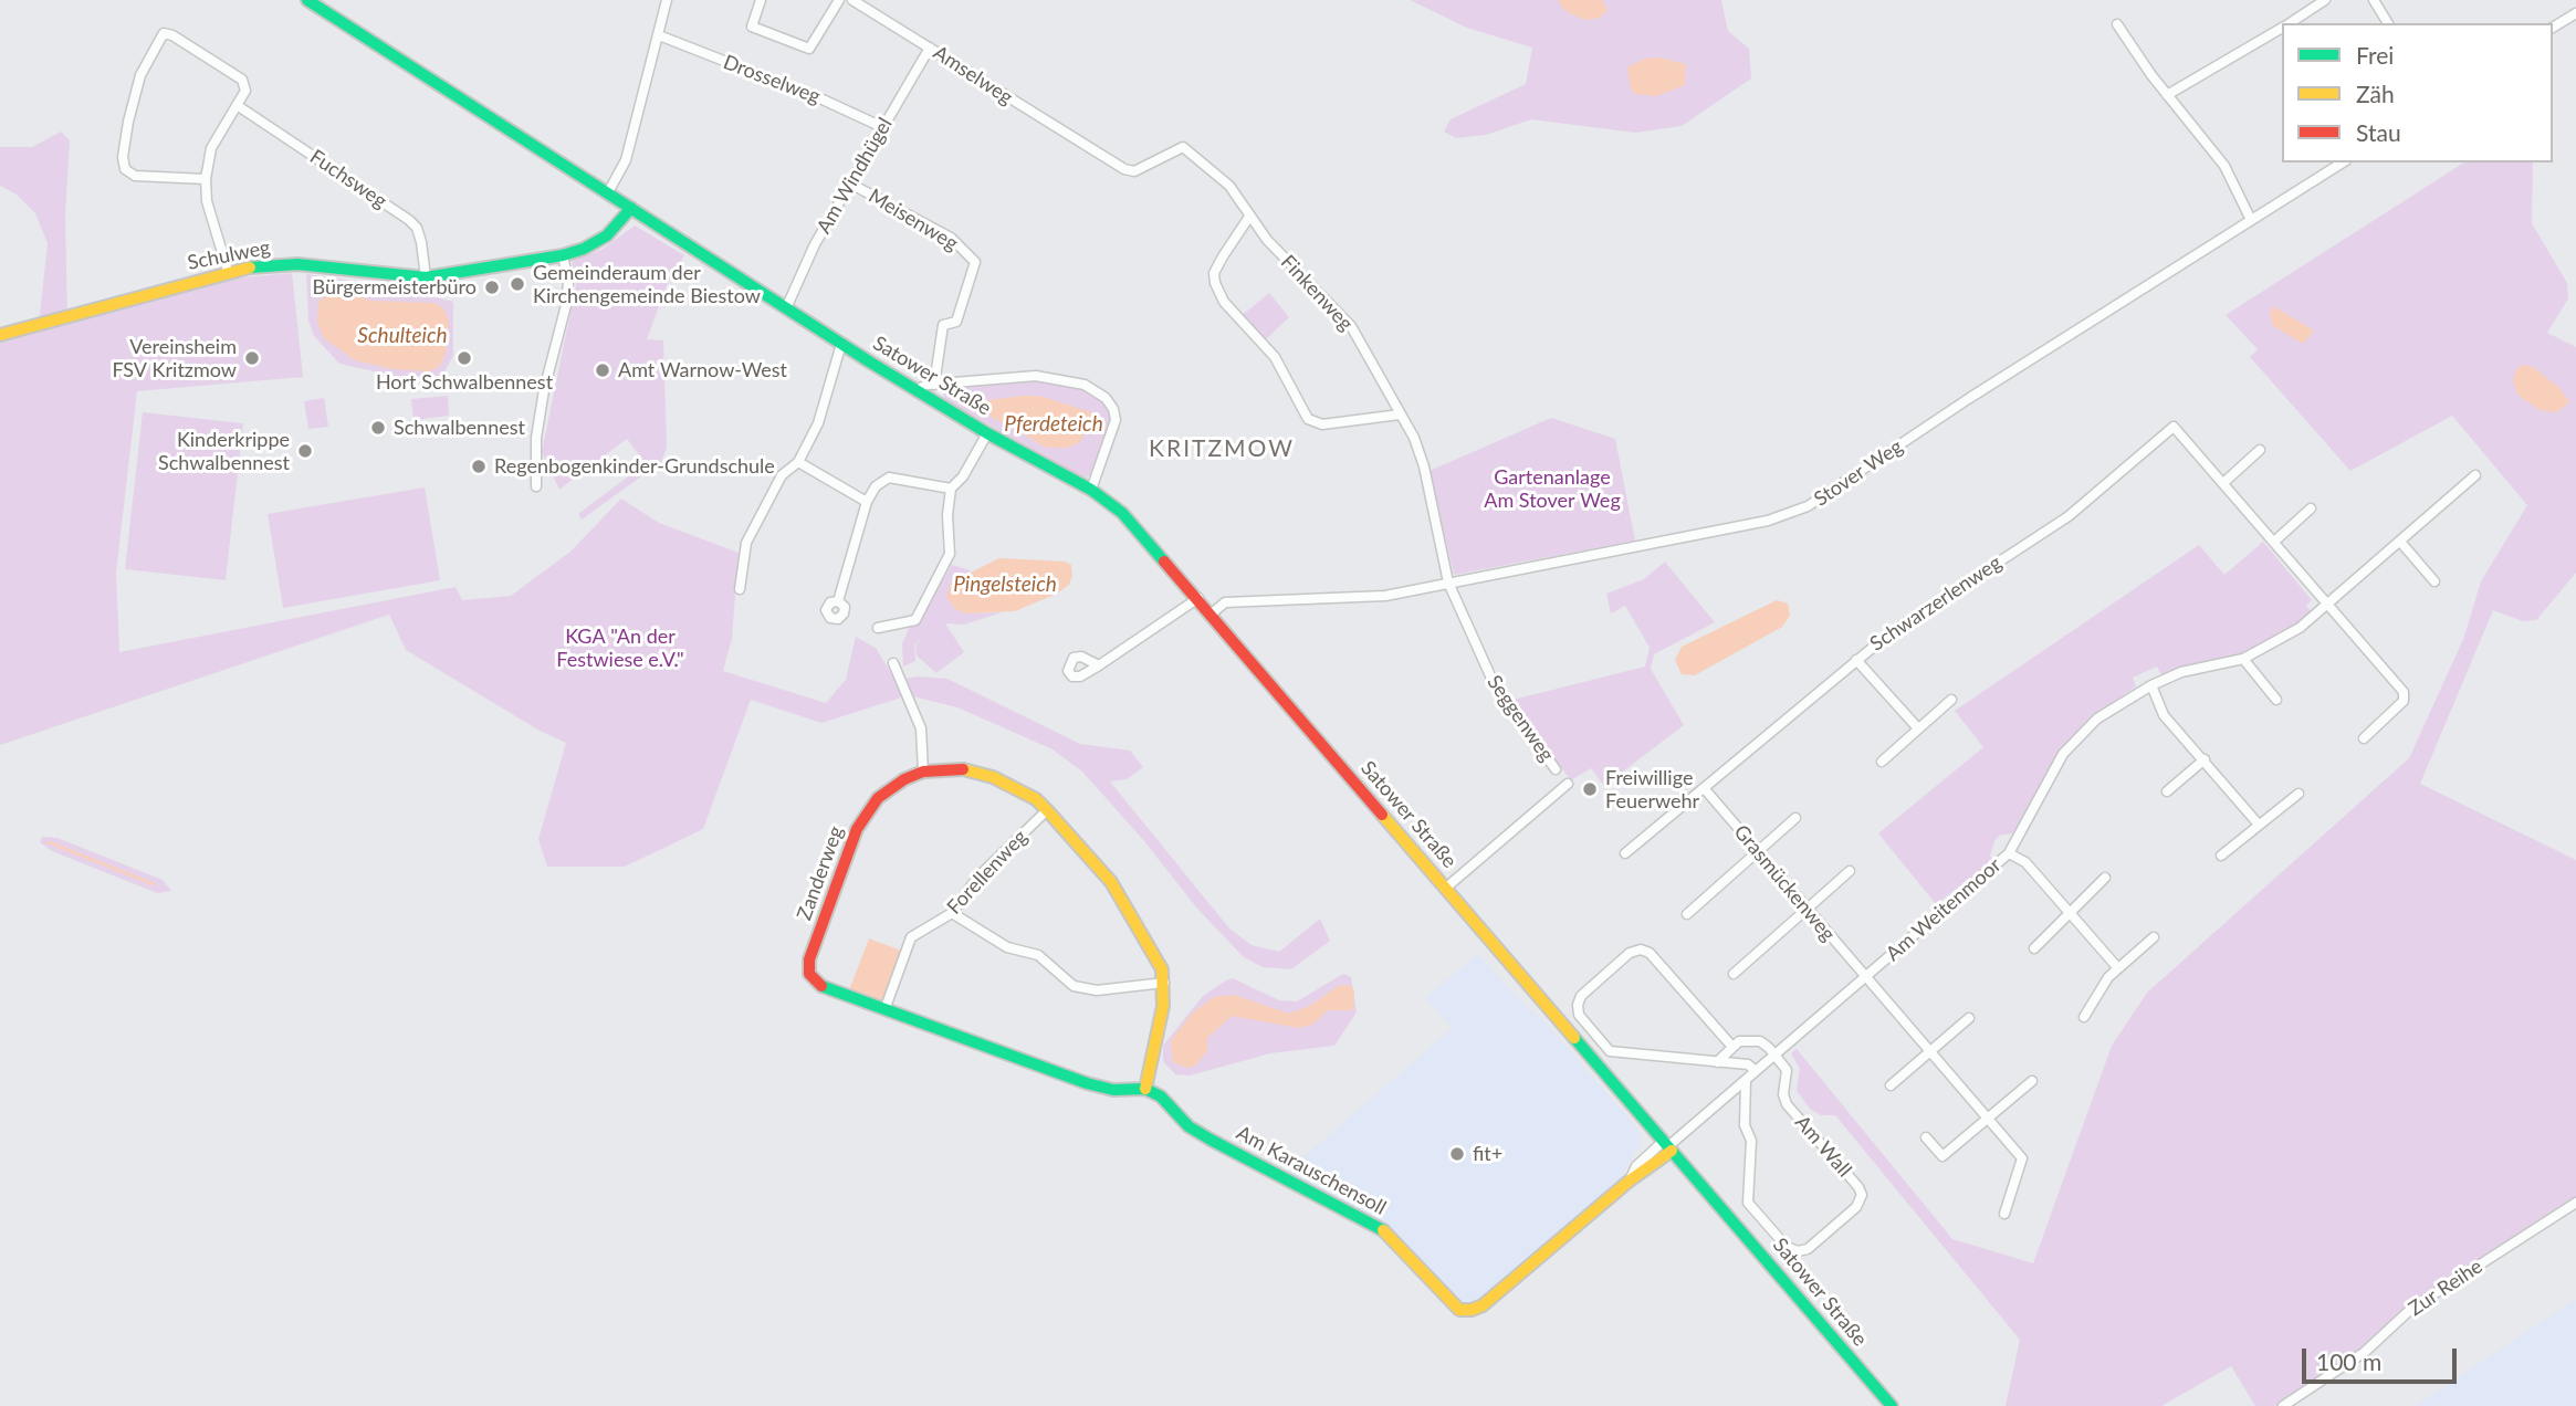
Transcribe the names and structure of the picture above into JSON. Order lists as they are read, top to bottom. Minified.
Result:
{"streets":{"street":["Amselweg","Drosselweg","Am Windhügel","Fuchsweg","Meisenweg","Schulweg","Finkenweg","Satower Straße","Stover Weg","Schwarzerlenweg","Seggenweg","Forellenweg","Zanderweg","Grasmückenweg","Am Weitenmoor","Am Wall","Am Karauschensoll","Zur Reihe"]},"crossings":[["Amselweg","Am Windhügel"],["Amselweg","Finkenweg"],["Drosselweg","Am Windhügel"],["Am Windhügel","Meisenweg"],["Am Windhügel","Satower Straße"],["Fuchsweg","Schulweg"],["Schulweg","Satower Straße"],["Finkenweg","Stover Weg"],["Finkenweg","Seggenweg"],["Satower Straße","Stover Weg"],["Satower Straße","Am Weitenmoor"],["Satower Straße","Am Karauschensoll"],["Stover Weg","Seggenweg"],["Schwarzerlenweg","Grasmückenweg"],["Forellenweg","Zanderweg"],["Zanderweg","Am Karauschensoll"],["Grasmückenweg","Am Weitenmoor"],["Am Weitenmoor","Am Wall"],["Am Weitenmoor","Am Karauschensoll"]],"districts":["KRITZMOW"],"water":["Schulteich","Pferdeteich","Pingelsteich"],"parks":["Gartenanlage Am Stover Weg","KGA \"An der Festwiese e.V.\""],"places":["Gemeinderaum der Kirchengemeinde Biestow","Bürgermeisterbüro","Vereinsheim FSV Kritzmow","Hort Schwalbennest","Amt Warnow-West","Schwalbennest","Kinderkrippe Schwalbennest","Regenbogenkinder-Grundschule","Freiwillige Feuerwehr","fit+"],"legend":["Frei","Zäh","Stau"],"scale_bar":"100 m"}
